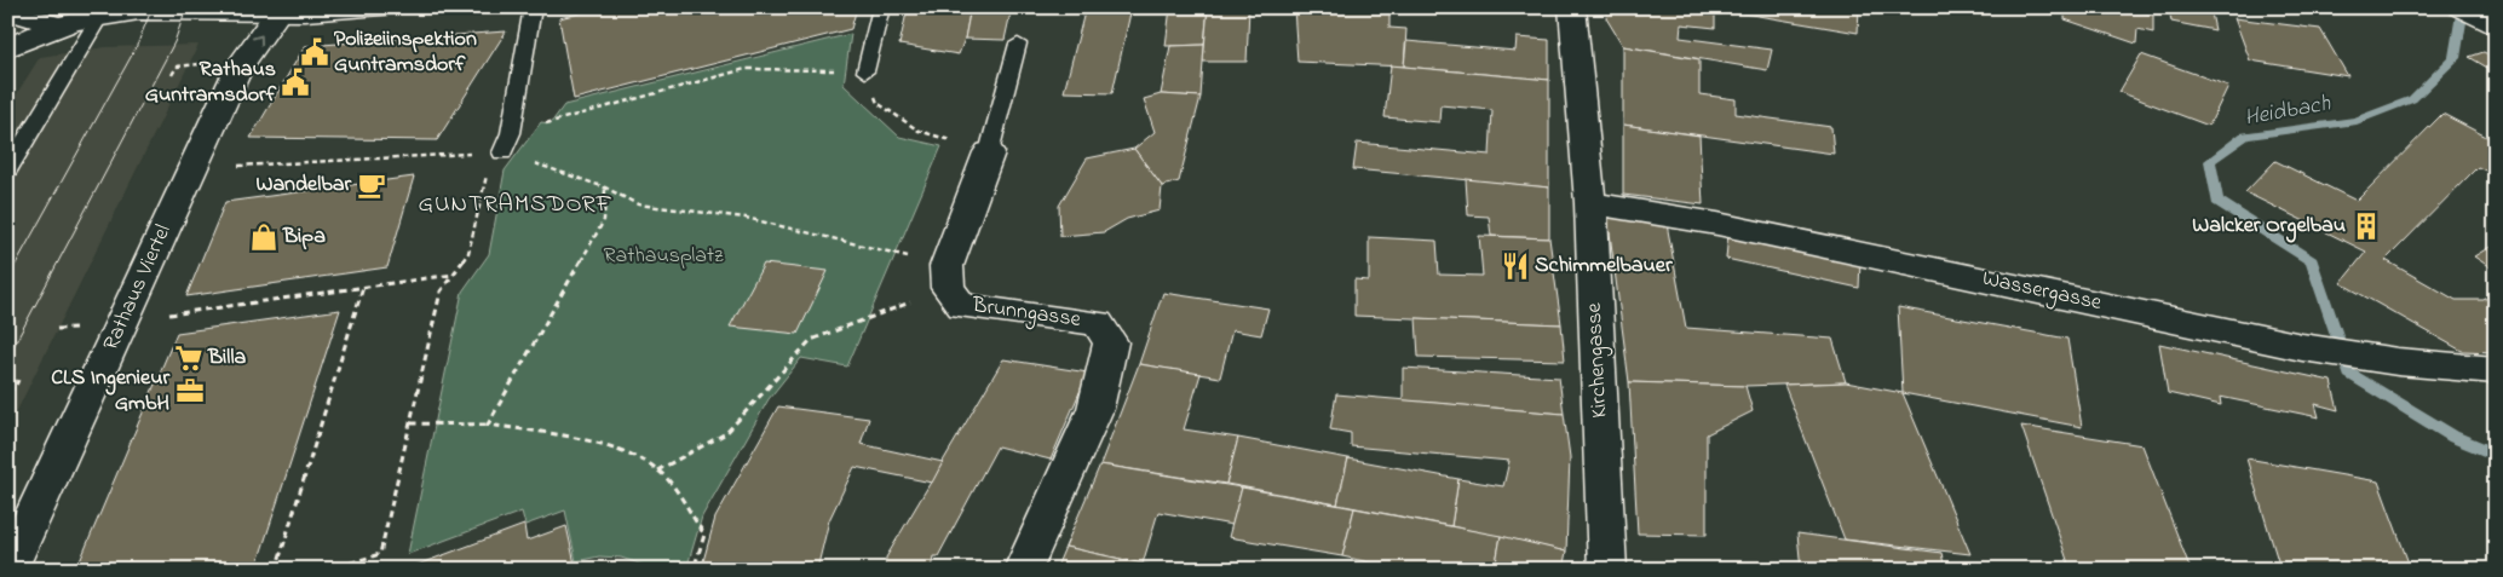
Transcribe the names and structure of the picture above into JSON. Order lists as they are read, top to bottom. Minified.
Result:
{"streets":{"street":["Rathaus Viertel","Wassergasse","Brunngasse","Kirchengasse"]},"crossings":[["Wassergasse","Kirchengasse"]],"districts":["GUNTRAMSDORF"],"water":["Heidbach"],"parks":["Rathausplatz"],"places":{"public building":["Polizeiinspektion Guntramsdorf","Rathaus Guntramsdorf"],"cafe":["Wandelbar"],"building":["Walcker Orgelbau"],"shop":["Bipa"],"restaurant":["Schimmelbauer"],"supermarket":["Billa"],"office":["CLS Ingenieur GmbH"]}}
